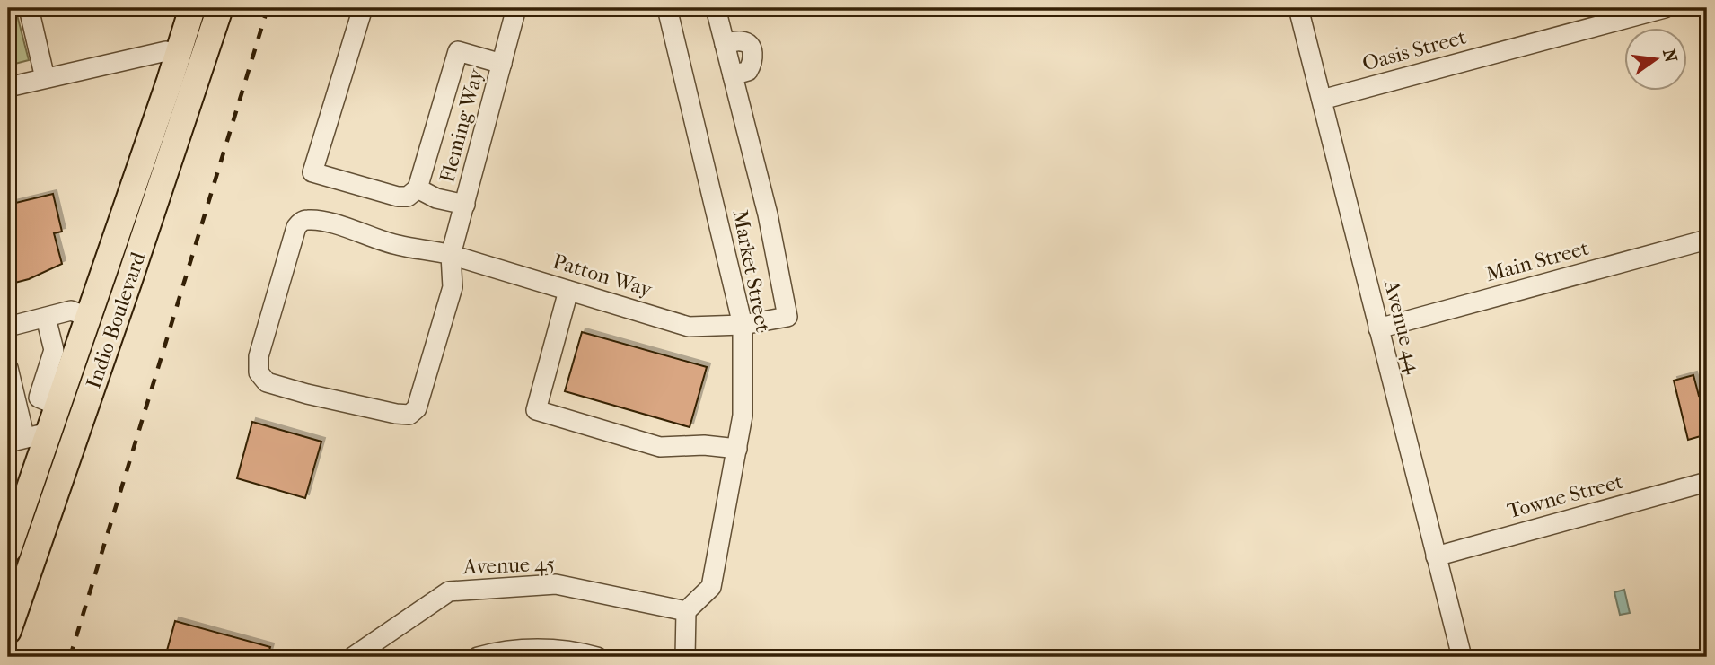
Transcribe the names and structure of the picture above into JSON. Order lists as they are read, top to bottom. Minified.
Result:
{"streets":{"main road":["Indio Boulevard"],"street":["Oasis Street","Fleming Way","Main Street","Market Street","Patton Way","Avenue 44","Towne Street","Avenue 45"]},"crossings":[["Oasis Street","Avenue 44"],["Fleming Way","Patton Way"],["Main Street","Avenue 44"],["Market Street","Patton Way"],["Market Street","Avenue 45"],["Avenue 44","Towne Street"]],"north":"right"}
